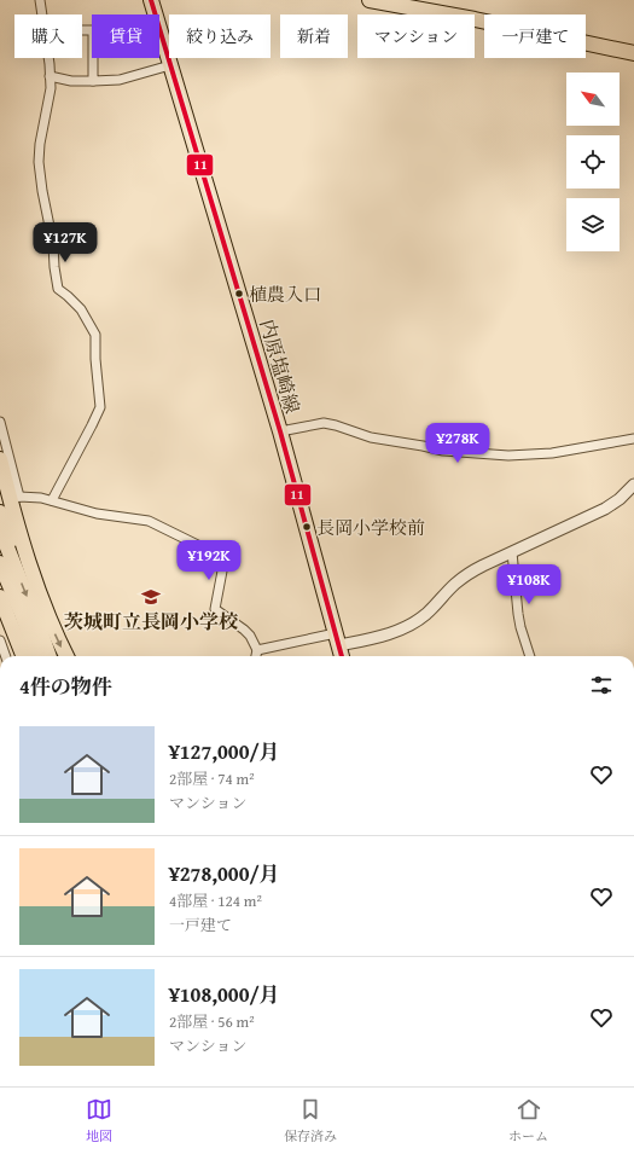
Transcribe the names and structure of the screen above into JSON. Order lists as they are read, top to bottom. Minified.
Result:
{"streets":{"main road":["内原塩崎線"]},"places":{"other":["植農入口","長岡小学校前"],"school or university":["茨城町立長岡小学校"]},"lines":["transit line 11"],"north":"top left","page":{"chip":["購入","賃貸","絞り込み","新着","マンション","一戸建て"],"price":["¥127K","¥278K","¥192K","¥108K"],"heading":"4件の物件","list":[{"name":"¥127,000/月","note":"2部屋 · 74 m² · マンション"},{"name":"¥278,000/月","note":"4部屋 · 124 m² · 一戸建て"},{"name":"¥108,000/月","note":"2部屋 · 56 m² · マンション"}],"tabs":["地図","保存済み","ホーム"]}}
